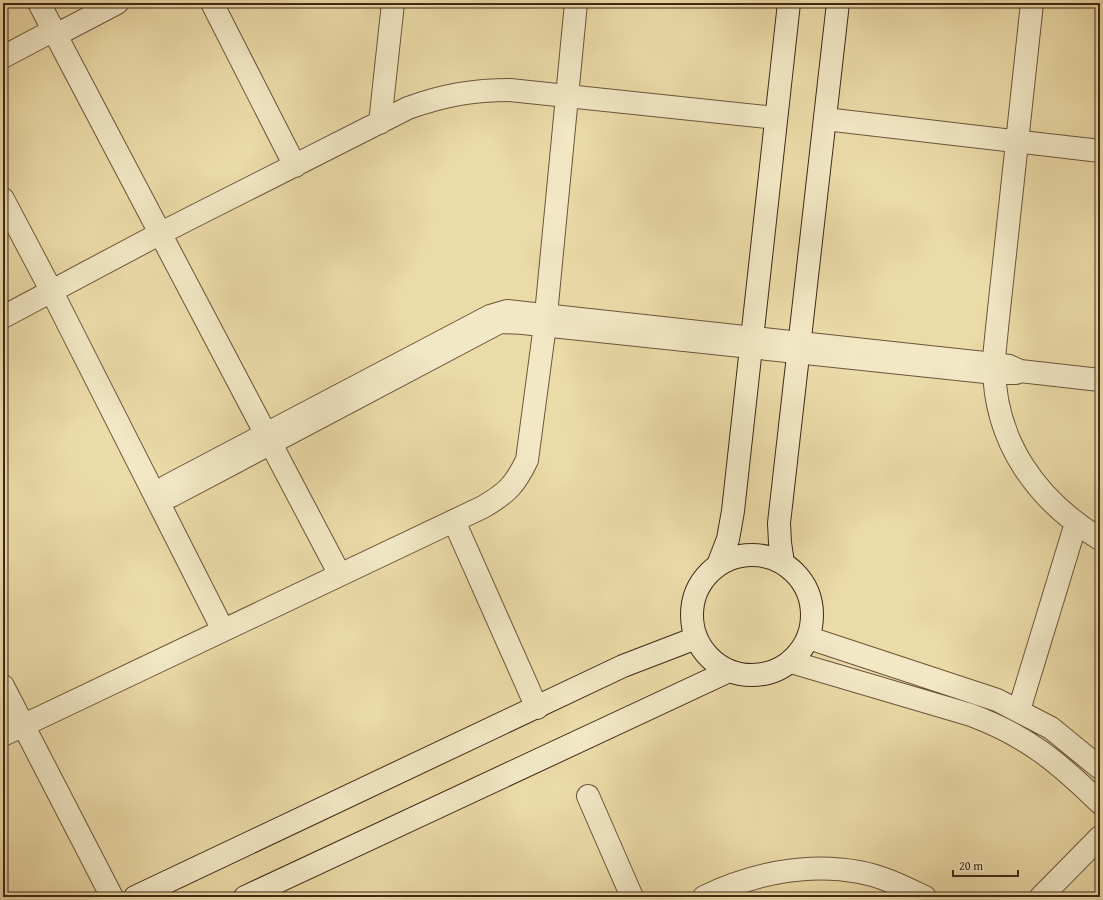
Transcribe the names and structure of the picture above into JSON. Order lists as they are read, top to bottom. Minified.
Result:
{"scale_bar":"20 m"}
